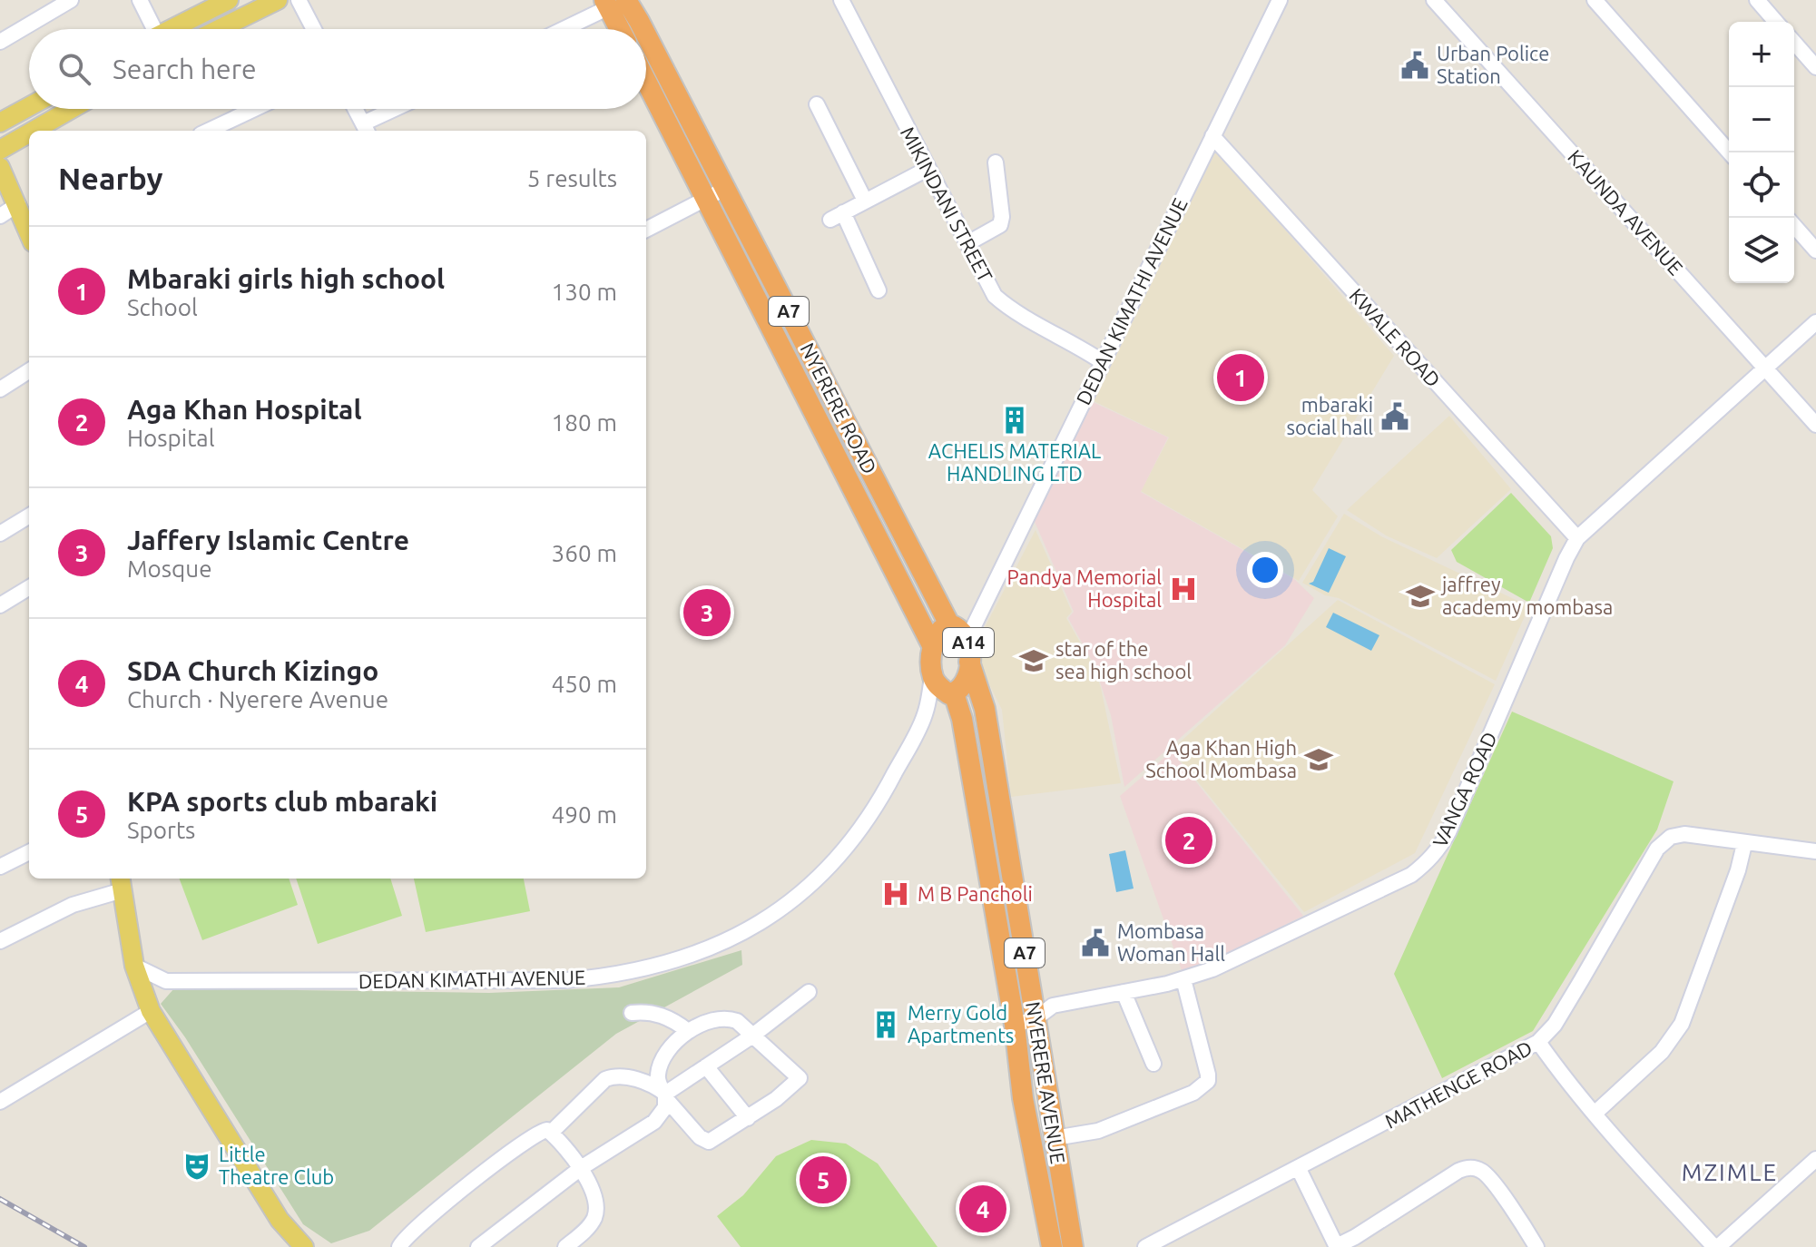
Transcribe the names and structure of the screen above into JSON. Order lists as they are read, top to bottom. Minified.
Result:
{"streets":{"highway":["A7","NYERERE ROAD","A14","NYERERE AVENUE"],"street":["MIKINDANI STREET","KAUNDA AVENUE","DEDAN KIMATHI AVENUE","KWALE ROAD","VANGA ROAD","MATHENGE ROAD"]},"crossings":[["MIKINDANI STREET","DEDAN KIMATHI AVENUE"],["KAUNDA AVENUE","VANGA ROAD"],["DEDAN KIMATHI AVENUE","KWALE ROAD"],["DEDAN KIMATHI AVENUE","NYERERE ROAD"],["DEDAN KIMATHI AVENUE","A14"],["KWALE ROAD","VANGA ROAD"],["NYERERE ROAD","A14"],["A14","NYERERE AVENUE"],["VANGA ROAD","NYERERE AVENUE"]],"districts":["MZIMLE"],"places":{"public building":["Urban Police Station","mbaraki social hall","Mombasa Woman Hall"],"building":["ACHELIS MATERIAL HANDLING LTD","Merry Gold Apartments"],"hospital":["Pandya Memorial Hospital","M B Pancholi"],"school or university":["jaffrey academy mombasa","star of the sea high school","Aga Khan High School Mombasa"],"theatre":["Little Theatre Club"]},"page":{"map_buttons":["+","−"],"search":"Search here","heading":["Nearby","5 results"],"list":[{"mark":"1","name":"Mbaraki girls high school","note":"School","value":"130 m"},{"mark":"2","name":"Aga Khan Hospital","note":"Hospital","value":"180 m"},{"mark":"3","name":"Jaffery Islamic Centre","note":"Mosque","value":"360 m"},{"mark":"4","name":"SDA Church Kizingo","note":"Church · Nyerere Avenue","value":"450 m"},{"mark":"5","name":"KPA sports club mbaraki","note":"Sports","value":"490 m"}],"pins":["1","3","2","5","4"]}}
